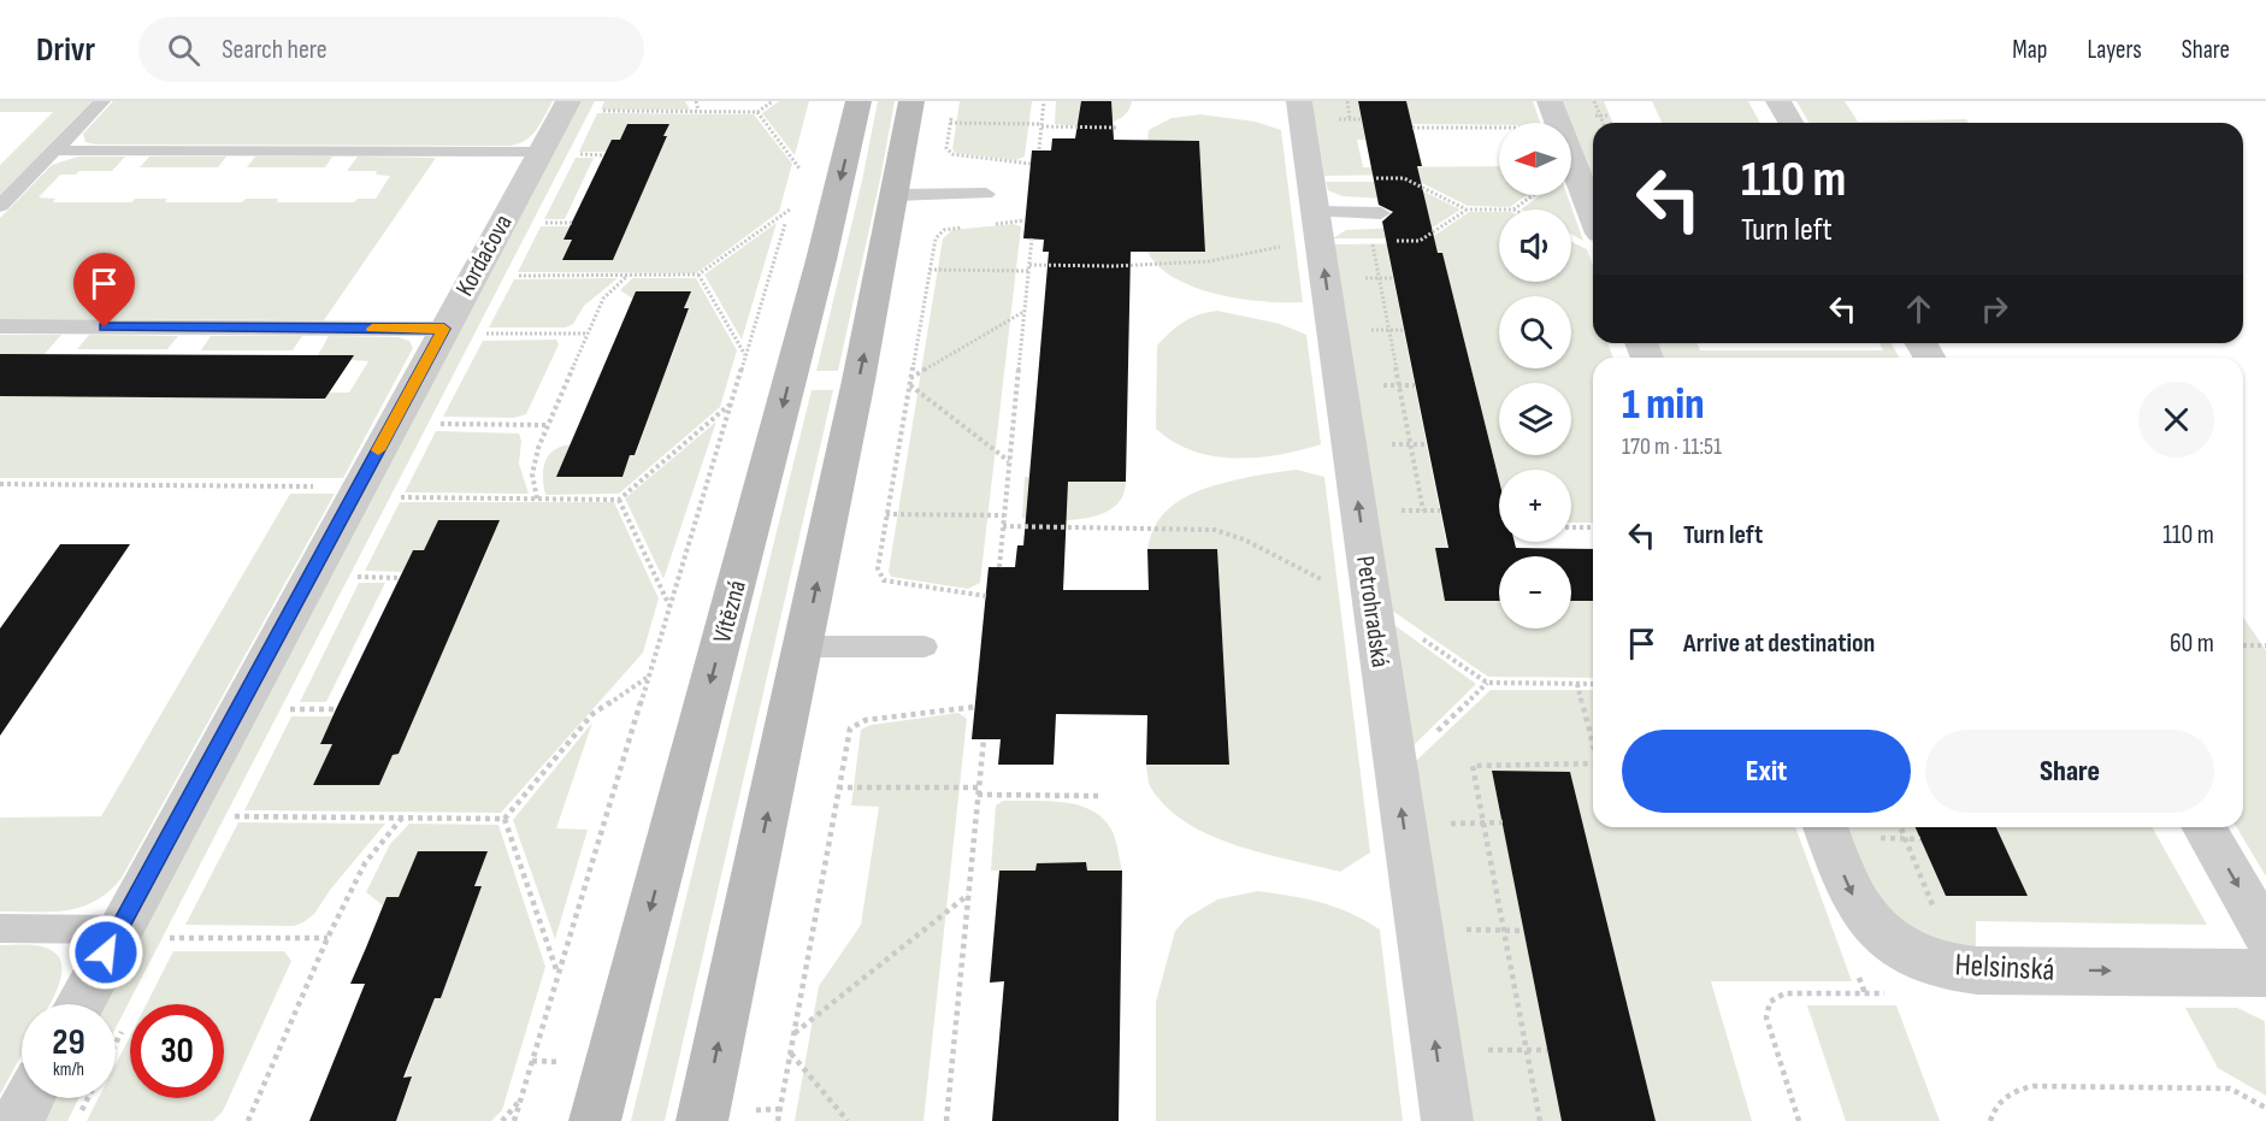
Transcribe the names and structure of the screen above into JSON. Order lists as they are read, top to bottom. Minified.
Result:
{"streets":{"main road":["Vítězná"],"street":["Kordačova","Petrohradská","Helsinská"]},"one_way":["Petrohradská","Helsinská"],"north":"left","page":{"header":"Drivr","search":"Search here","nav":["Map","Layers","Share"],"map_buttons":["+","−"],"turn":["110 m","Turn left"],"heading":["1 min","170 m · 11:51"],"list":[{"name":"Turn left","value":"110 m"},{"name":"Arrive at destination","value":"60 m"}],"buttons":["Exit","Share"],"speed":"29 km/h","limit":"30"}}
